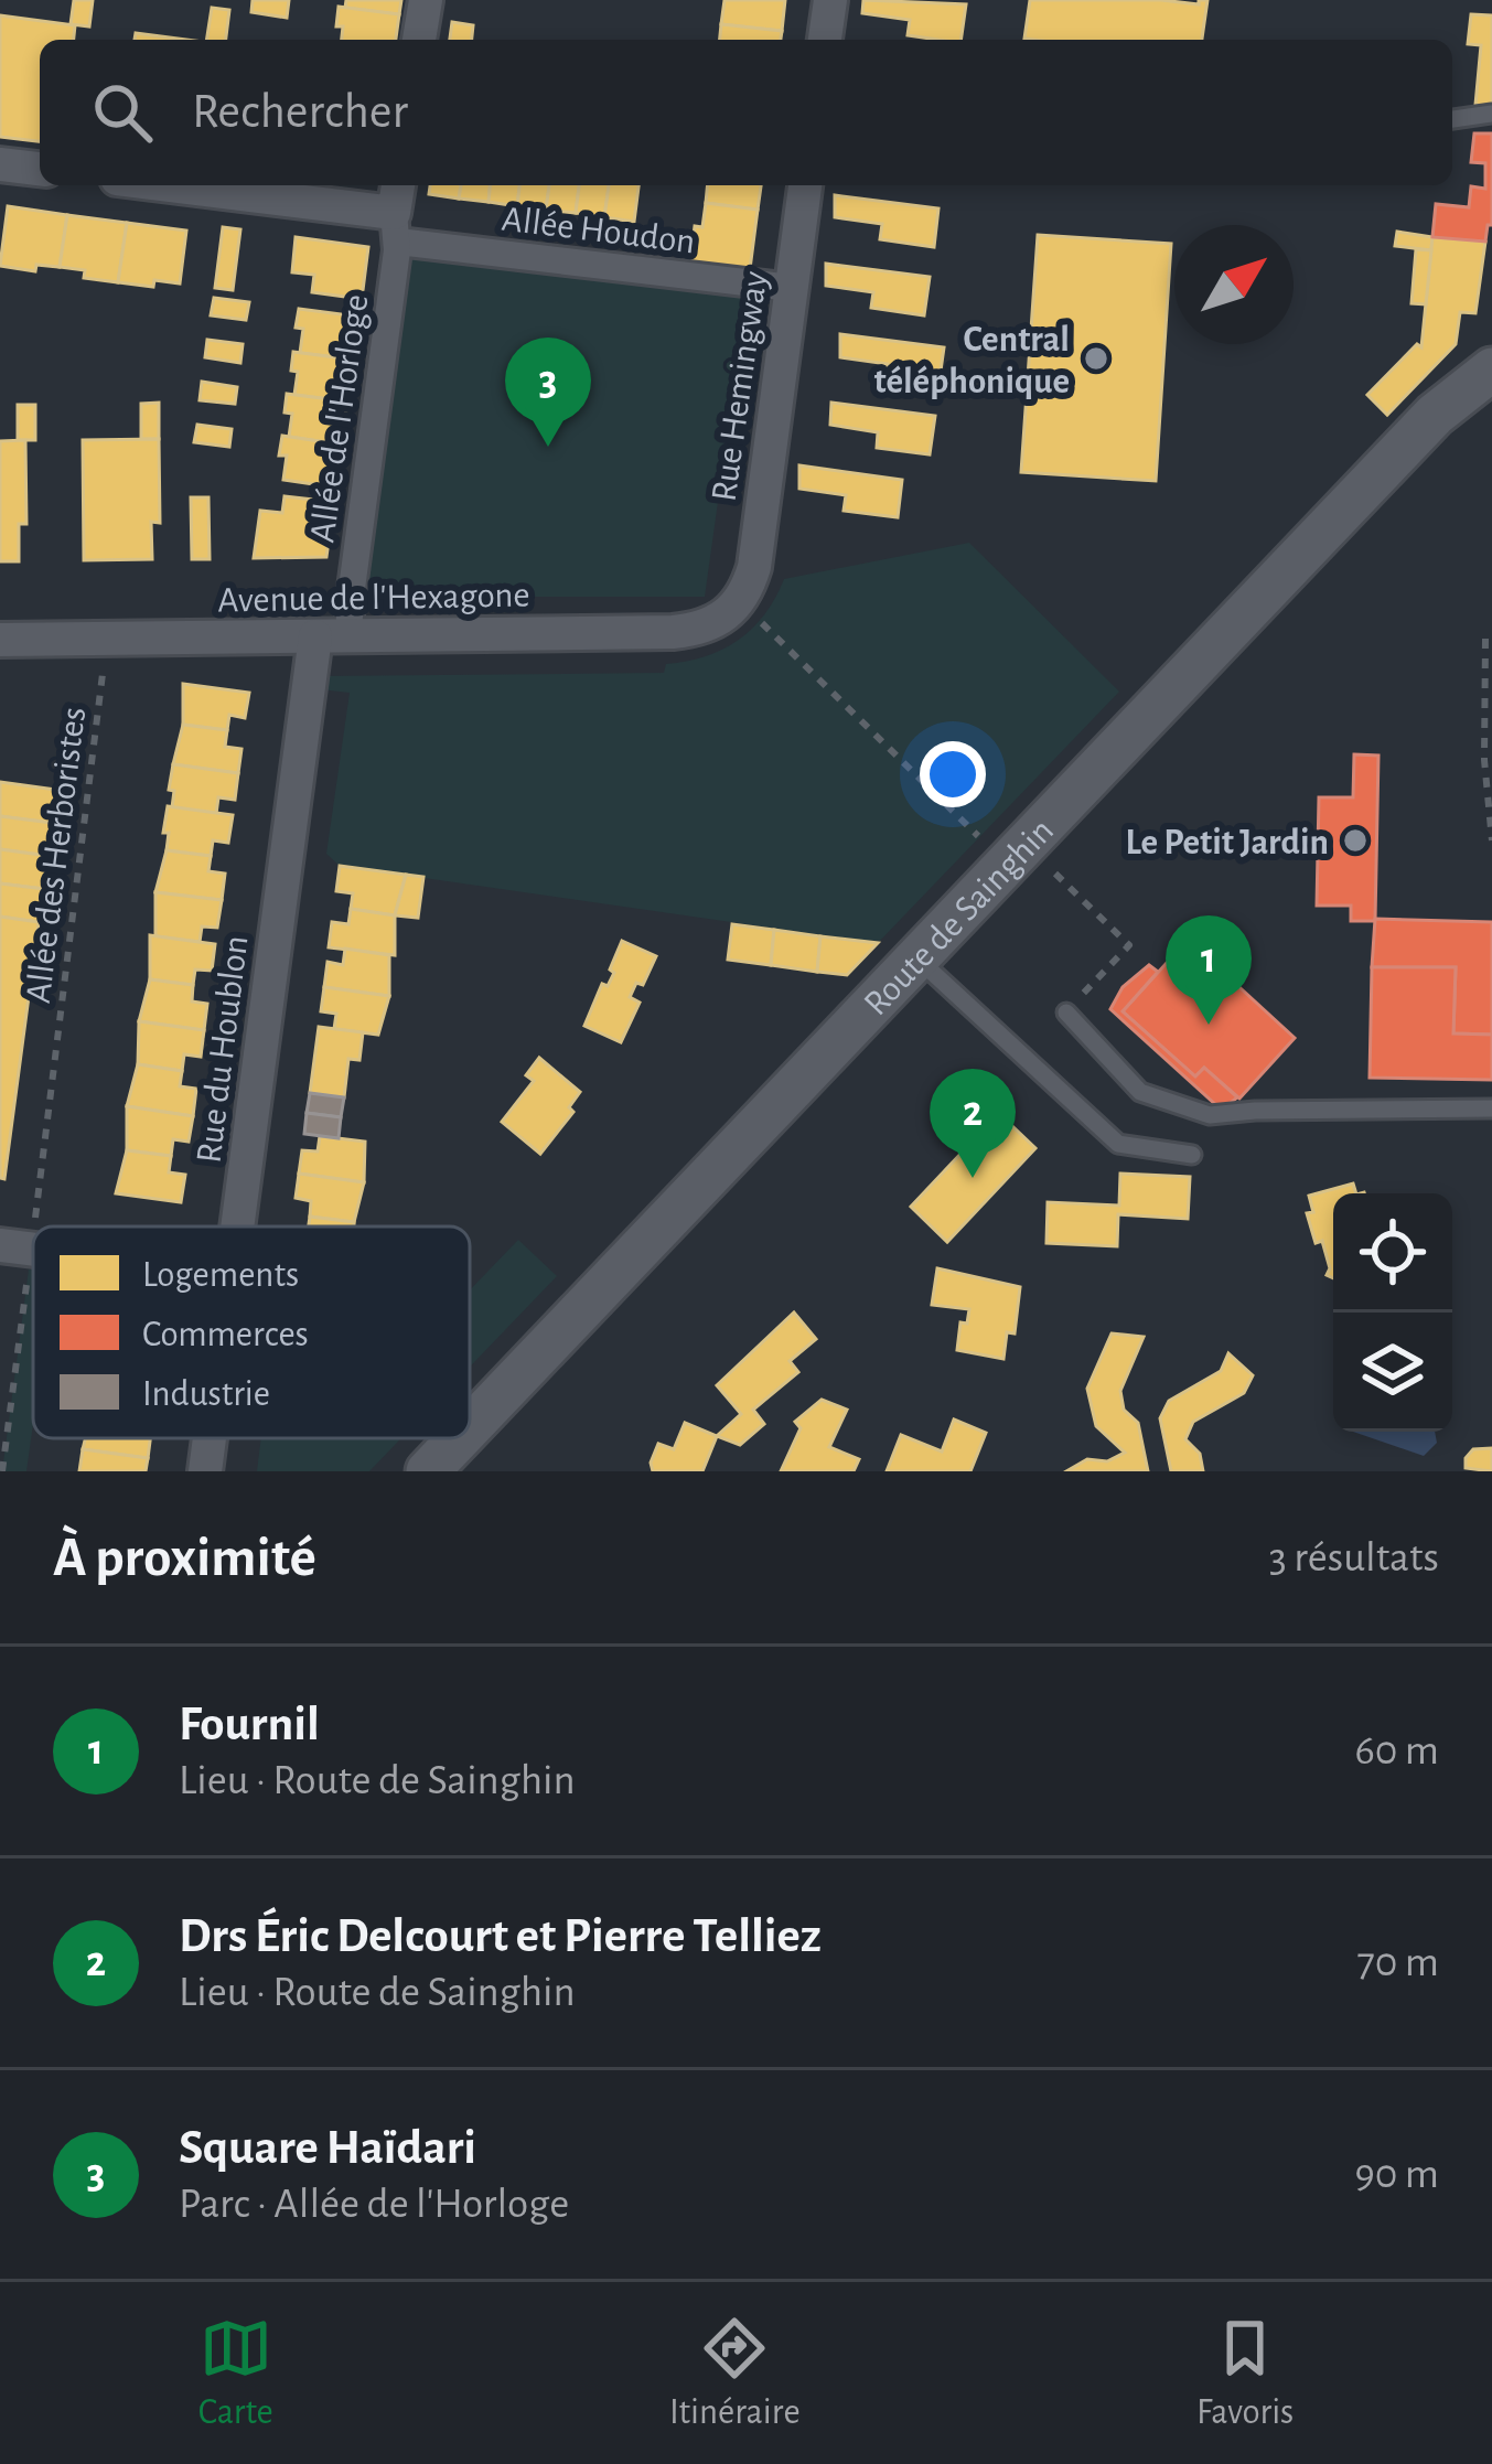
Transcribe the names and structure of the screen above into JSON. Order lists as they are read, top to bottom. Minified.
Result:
{"streets":{"street":["Allée Houdon","Rue Hemingway","Allée de l'Horloge","Avenue de l'Hexagone","Route de Sainghin","Rue du Houblon"],"path":["Allée des Herboristes"]},"crossings":[["Allée Houdon","Rue Hemingway"],["Allée Houdon","Allée de l'Horloge"],["Rue Hemingway","Avenue de l'Hexagone"],["Allée de l'Horloge","Avenue de l'Hexagone"],["Allée de l'Horloge","Rue du Houblon"],["Avenue de l'Hexagone","Allée des Herboristes"],["Avenue de l'Hexagone","Rue du Houblon"]],"places":["Central téléphonique","Le Petit Jardin"],"legend":["Logements","Commerces","Industrie"],"north":"top right","page":{"search":"Rechercher","pins":["3","1","2"],"heading":["À proximité","3 résultats"],"list":[{"mark":"1","name":"Fournil","note":"Lieu · Route de Sainghin","value":"60 m"},{"mark":"2","name":"Drs Éric Delcourt et Pierre Telliez","note":"Lieu · Route de Sainghin","value":"70 m"},{"mark":"3","name":"Square Haïdari","note":"Parc · Allée de l'Horloge","value":"90 m"}],"nav":["Carte","Itinéraire","Favoris"]}}
